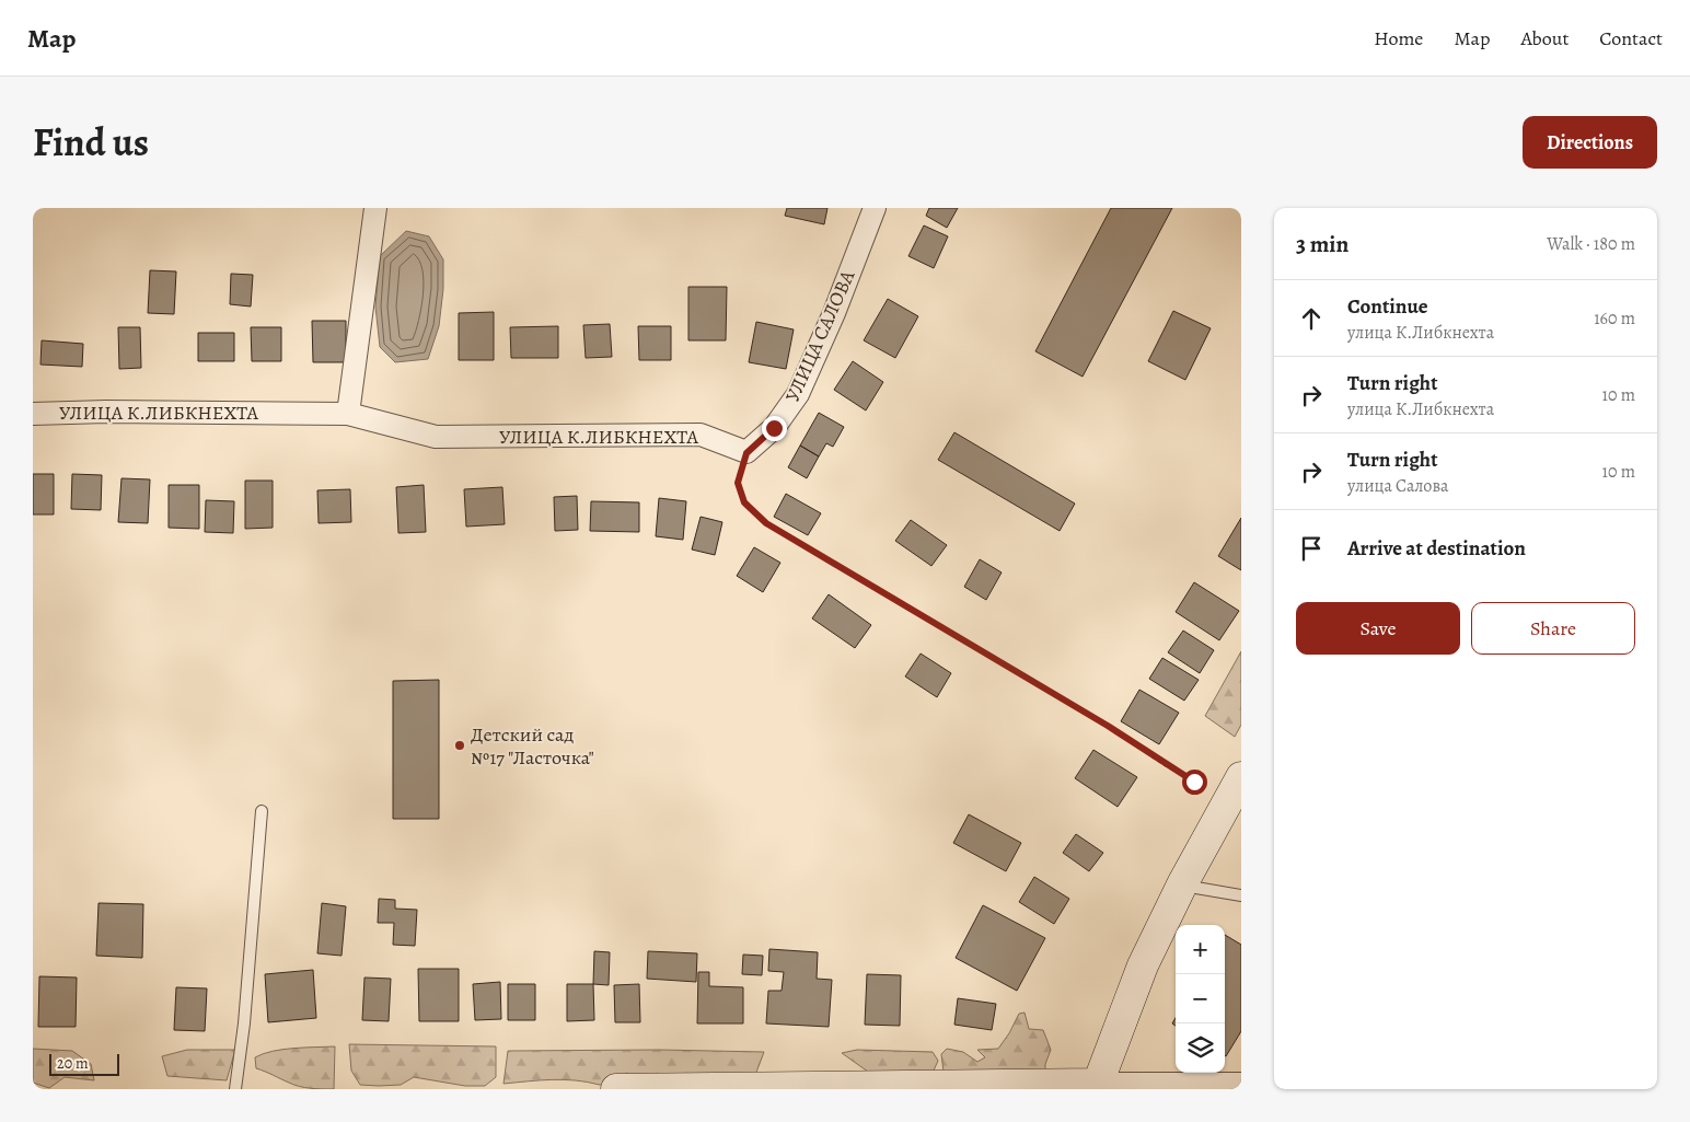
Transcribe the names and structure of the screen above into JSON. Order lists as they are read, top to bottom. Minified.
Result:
{"streets":{"street":["УЛИЦА САЛОВА","УЛИЦА К.ЛИБКНЕХТА"]},"crossings":[["УЛИЦА САЛОВА","УЛИЦА К.ЛИБКНЕХТА"]],"places":["Детский сад №17 \"Ласточка\""],"scale_bar":"20 m","page":{"header":"Map","nav":["Home","Map","About","Contact"],"title":"Find us","buttons":["Directions",["Save","Share"]],"heading":["3 min","Walk · 180 m"],"list":[["Continue","улица К.Либкнехта","160 m"],["Turn right","улица К.Либкнехта","10 m"],["Turn right","улица Салова","10 m"],"Arrive at destination"],"map_buttons":["+","−"],"scale":"20 m"}}
